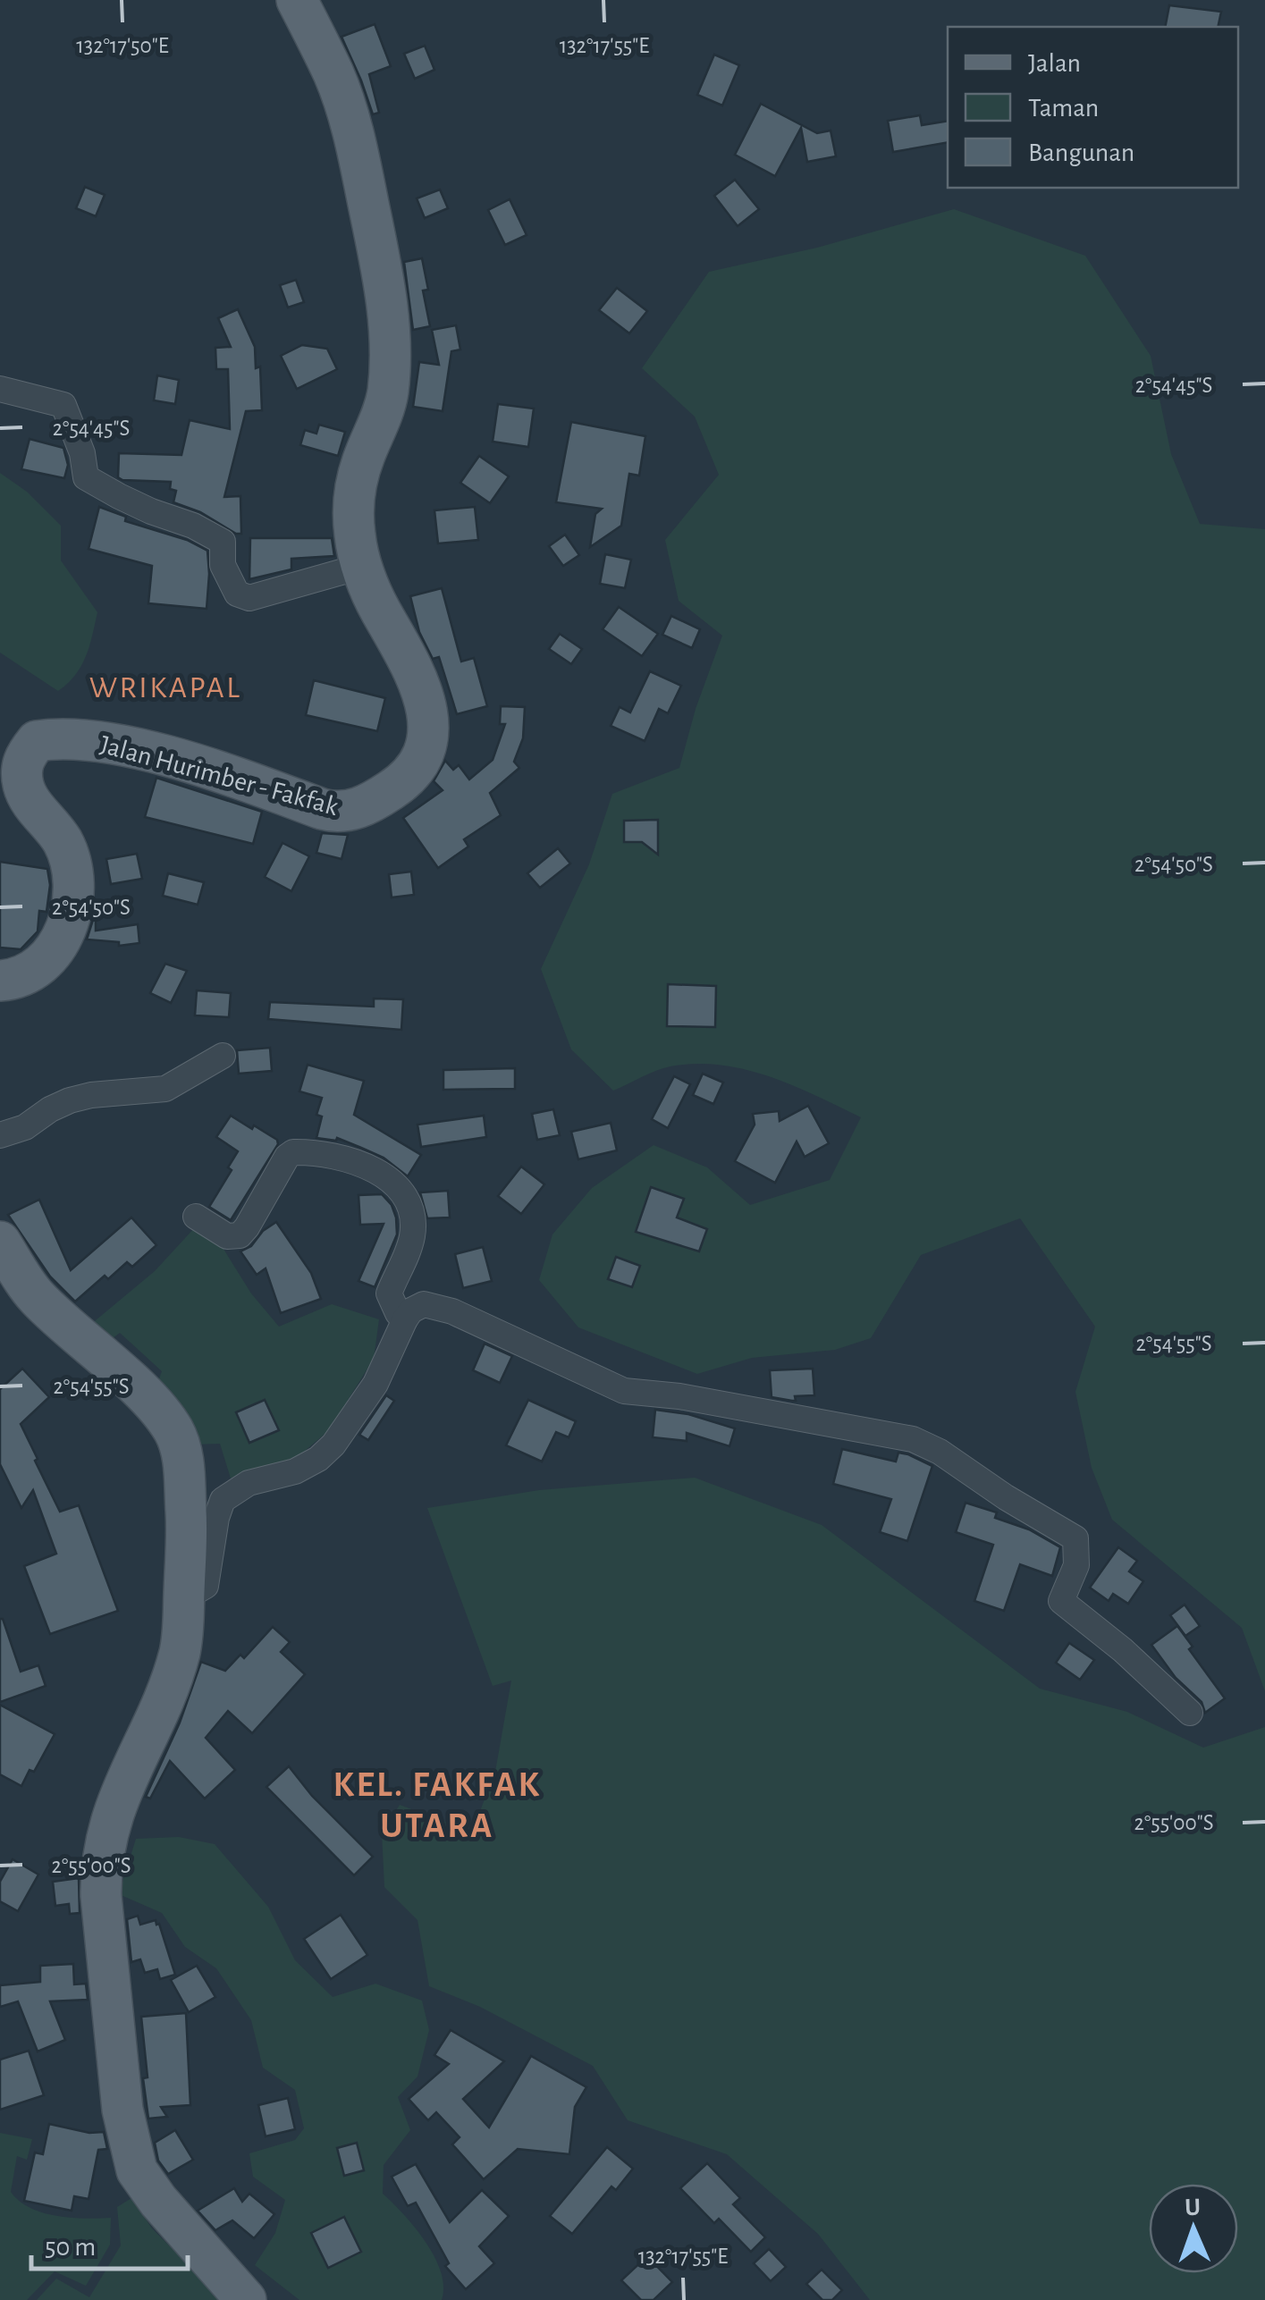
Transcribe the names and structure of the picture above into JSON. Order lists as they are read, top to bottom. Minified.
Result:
{"streets":{"main road":["Jalan Hurimber - Fakfak"]},"districts":["WRIKAPAL","KEL. FAKFAK UTARA"],"legend":["Jalan","Taman","Bangunan"],"scale_bar":"50 m","north":"top","coordinates":["132°17'50\"E","132°17'55\"E","2°54'45\"S","2°54'50\"S","2°54'55\"S","2°55'00\"S"]}
